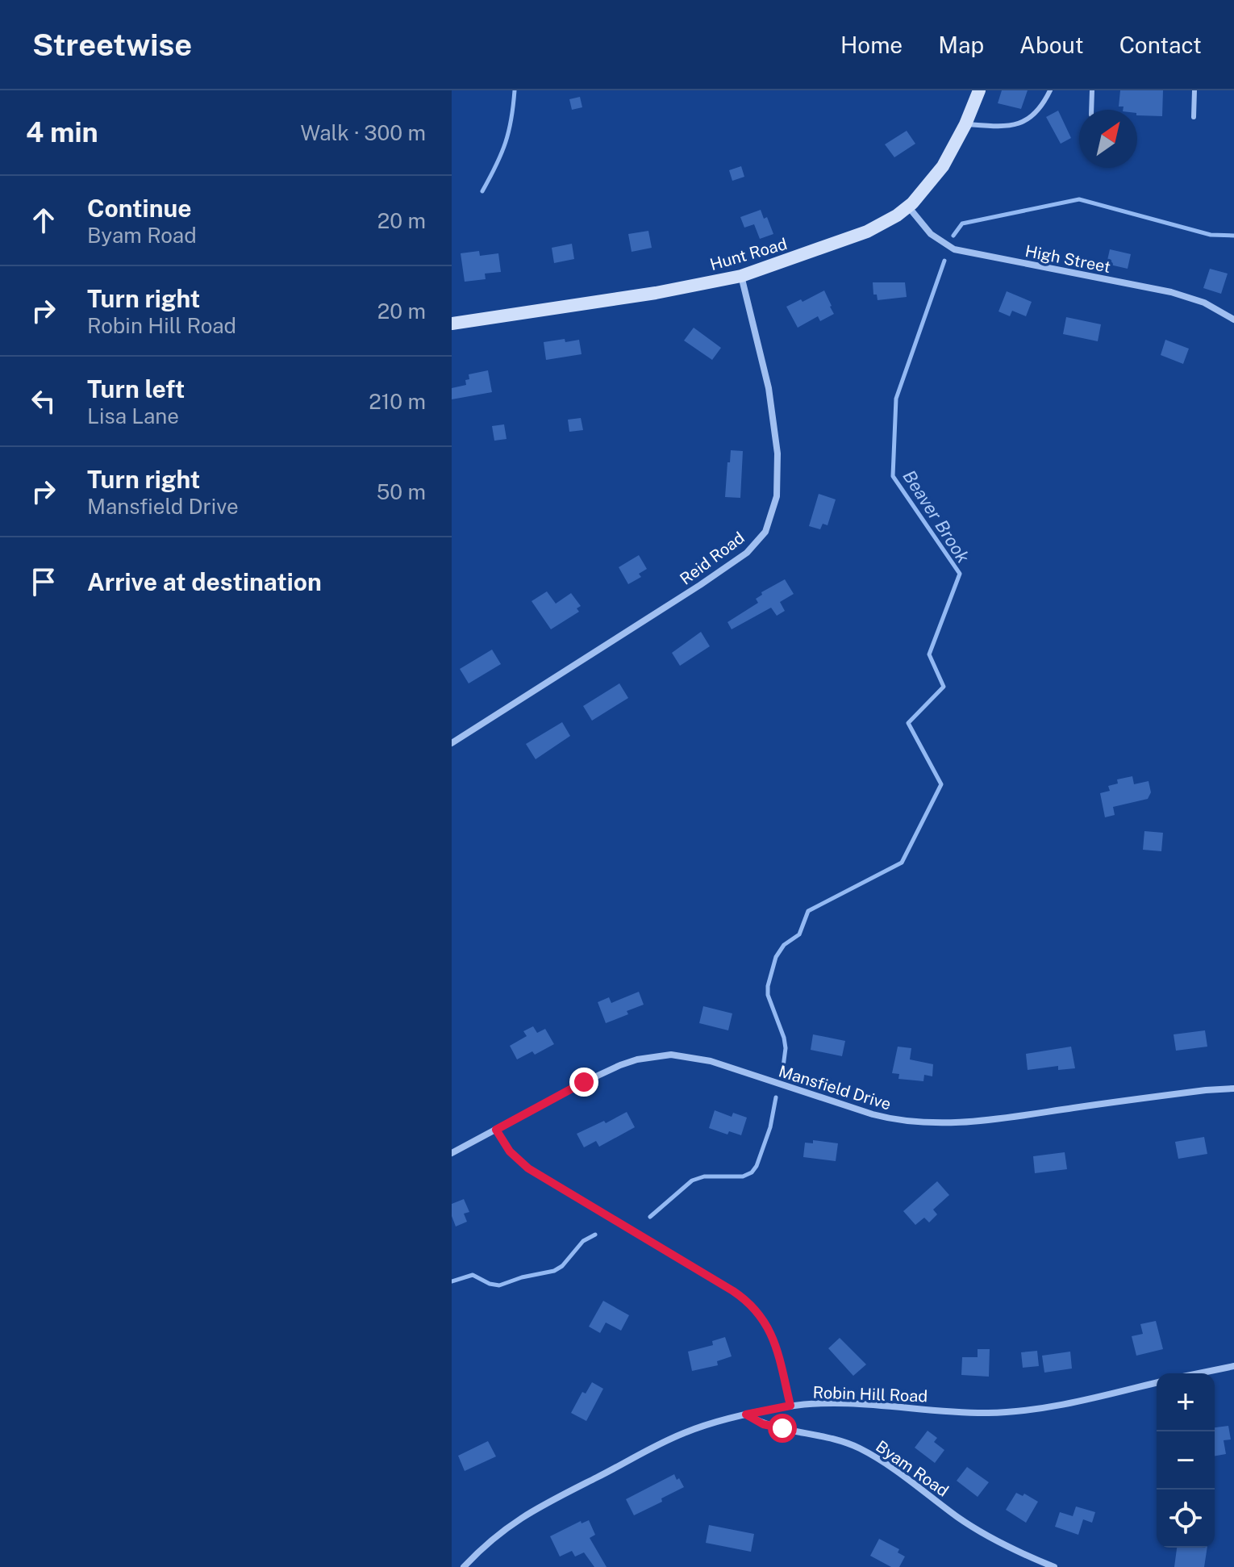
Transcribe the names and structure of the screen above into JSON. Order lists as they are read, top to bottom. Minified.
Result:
{"streets":{"street":["Hunt Road","High Street","Reid Road","Mansfield Drive","Robin Hill Road","Byam Road"]},"crossings":[["Hunt Road","High Street"],["Hunt Road","Reid Road"],["Robin Hill Road","Byam Road"]],"water":["Beaver Brook"],"north":"top right","page":{"header":"Streetwise","nav":["Home","Map","About","Contact"],"heading":["4 min","Walk · 300 m"],"list":[["Continue","Byam Road","20 m"],["Turn right","Robin Hill Road","20 m"],["Turn left","Lisa Lane","210 m"],["Turn right","Mansfield Drive","50 m"],"Arrive at destination"],"map_buttons":["+","−"]}}
